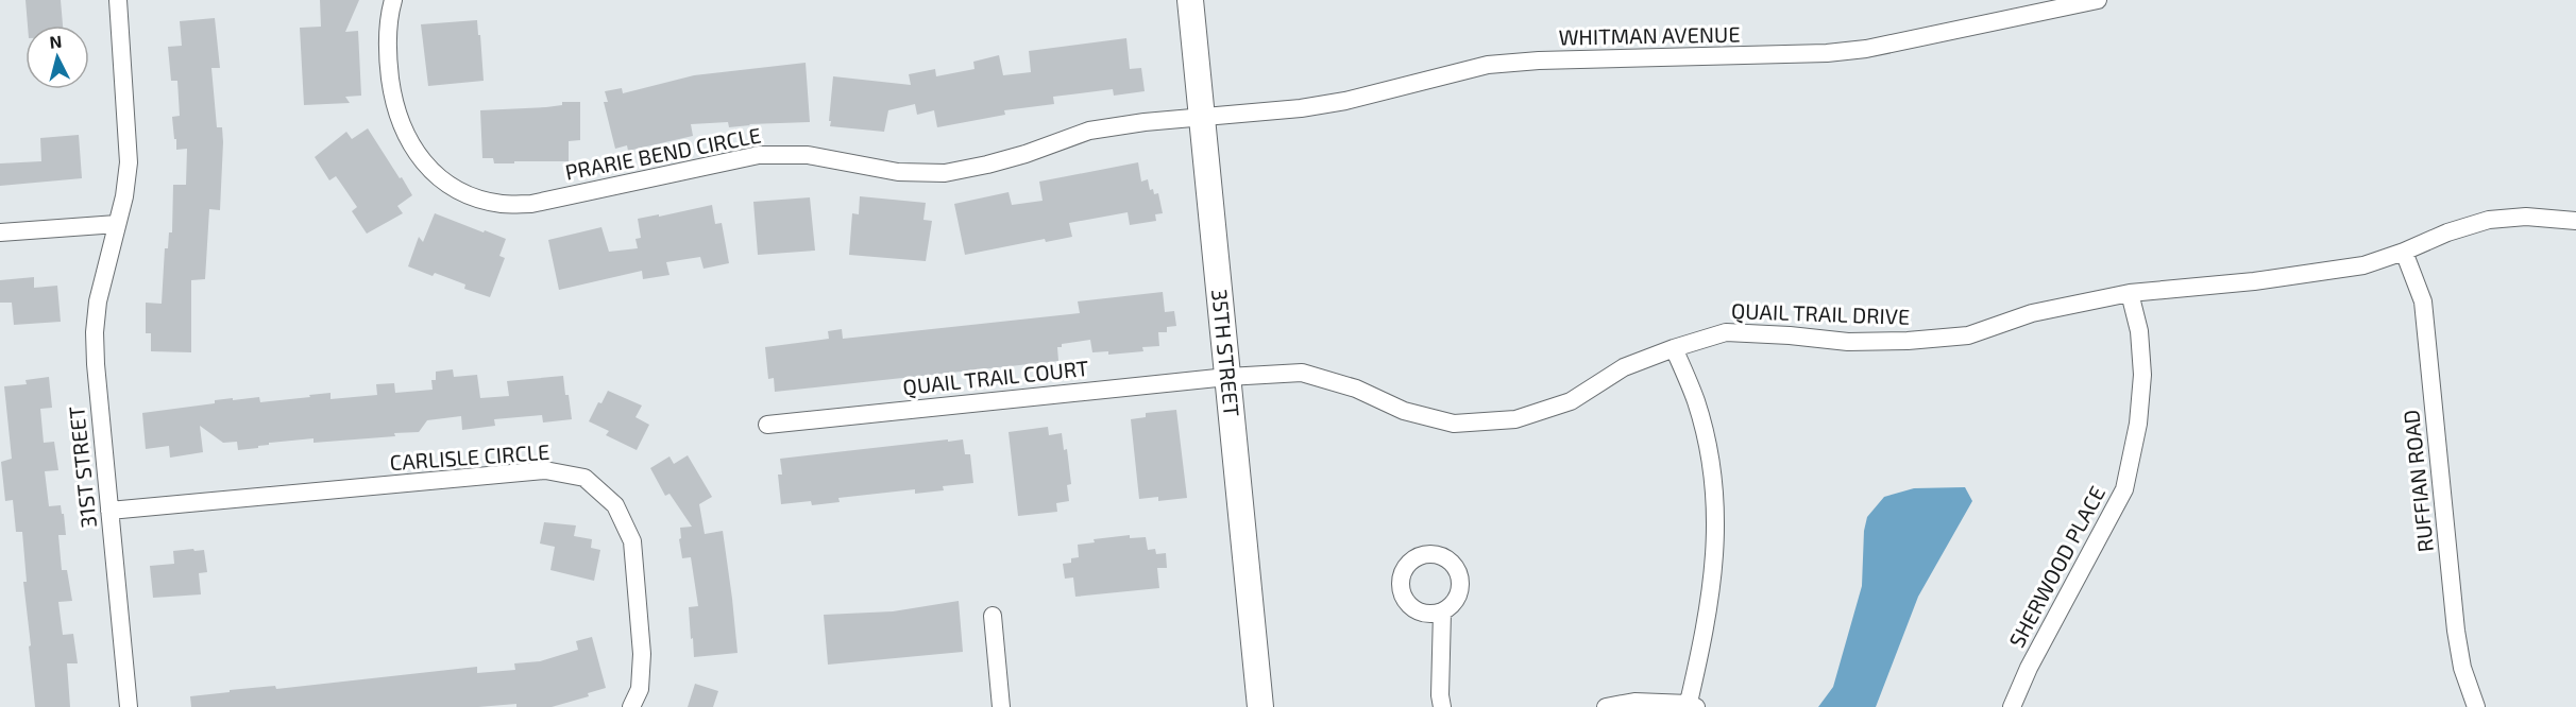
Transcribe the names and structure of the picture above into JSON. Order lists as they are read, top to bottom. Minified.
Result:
{"streets":{"street":["WHITMAN AVENUE","PRARIE BEND CIRCLE","QUAIL TRAIL DRIVE","35TH STREET","QUAIL TRAIL COURT","CARLISLE CIRCLE","31ST STREET","RUFFIAN ROAD","SHERWOOD PLACE"]},"crossings":[["WHITMAN AVENUE","PRARIE BEND CIRCLE"],["WHITMAN AVENUE","35TH STREET"],["PRARIE BEND CIRCLE","35TH STREET"],["QUAIL TRAIL DRIVE","35TH STREET"],["QUAIL TRAIL DRIVE","QUAIL TRAIL COURT"],["QUAIL TRAIL DRIVE","RUFFIAN ROAD"],["QUAIL TRAIL DRIVE","SHERWOOD PLACE"],["35TH STREET","QUAIL TRAIL COURT"],["CARLISLE CIRCLE","31ST STREET"]],"north":"top"}
